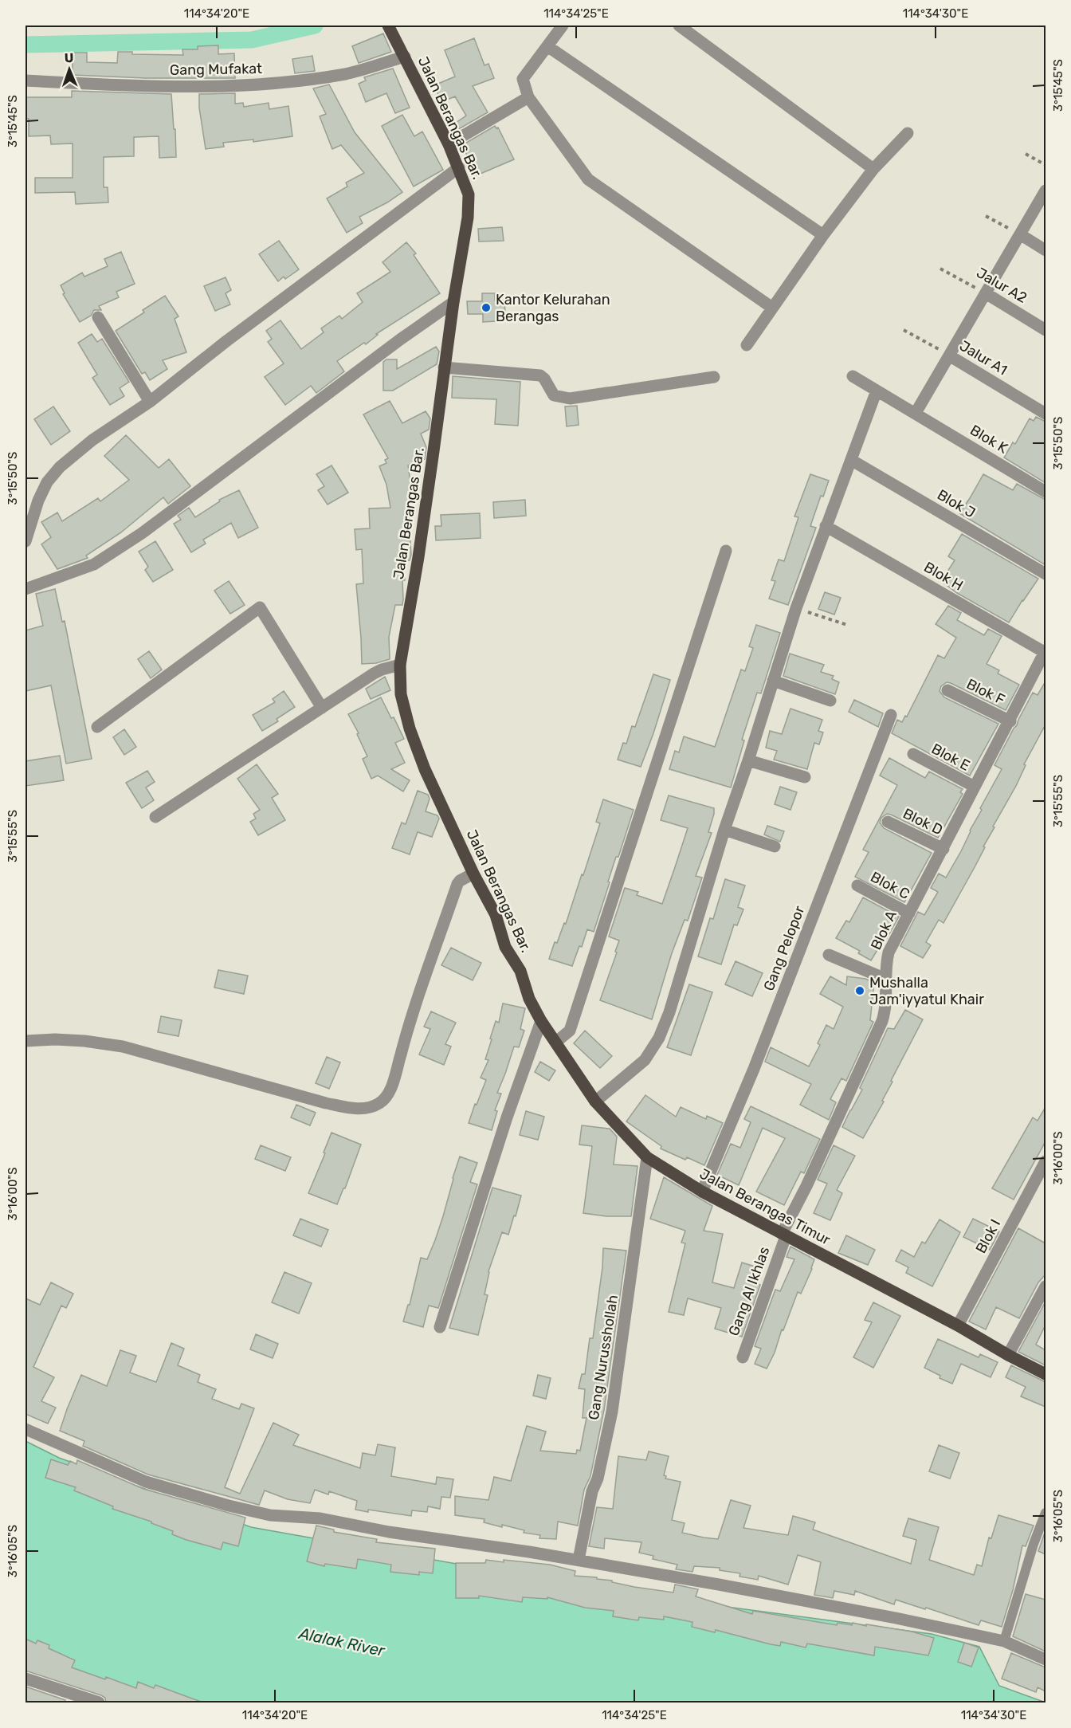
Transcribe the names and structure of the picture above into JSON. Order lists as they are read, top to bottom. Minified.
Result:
{"streets":{"main road":["Jalan Berangas Bar.","Jalan Berangas Timur"],"street":["Gang Mufakat","Jalur A2","Jalur A1","Blok K","Blok J","Blok H","Blok F","Blok E","Blok D","Blok C","Blok A","Gang Pelopor","Blok I","Gang Al Ikhlas","Gang Nurusshollah"]},"crossings":[["Gang Mufakat","Jalan Berangas Bar."],["Jalan Berangas Bar.","Jalan Berangas Timur"],["Blok H","Blok A"],["Blok F","Blok A"],["Blok E","Blok A"],["Blok D","Blok A"],["Blok C","Blok A"],["Blok A","Jalan Berangas Timur"],["Blok A","Gang Al Ikhlas"],["Gang Pelopor","Jalan Berangas Timur"],["Jalan Berangas Timur","Blok I"],["Jalan Berangas Timur","Gang Al Ikhlas"],["Jalan Berangas Timur","Gang Nurusshollah"]],"water":["Alalak River"],"places":["Kantor Kelurahan Berangas","Mushalla Jam'iyyatul Khair"],"north":"top","coordinates":["114°34'20\"E","114°34'25\"E","114°34'30\"E","3°15'45\"S","3°15'50\"S","3°15'55\"S","3°16'00\"S","3°16'05\"S"]}
